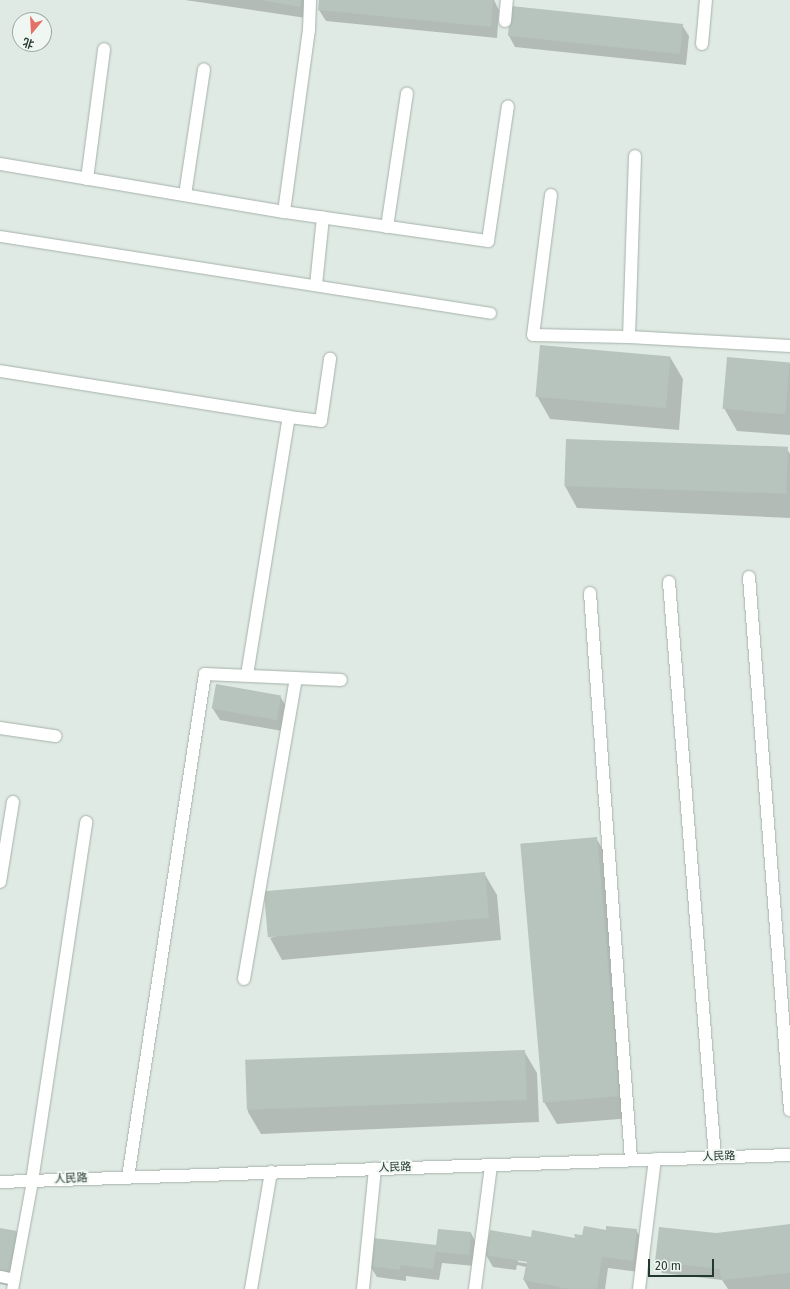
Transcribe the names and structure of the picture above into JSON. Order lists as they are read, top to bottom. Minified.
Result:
{"streets":{"street":["人民路"]},"scale_bar":"20 m","north":"bottom"}
